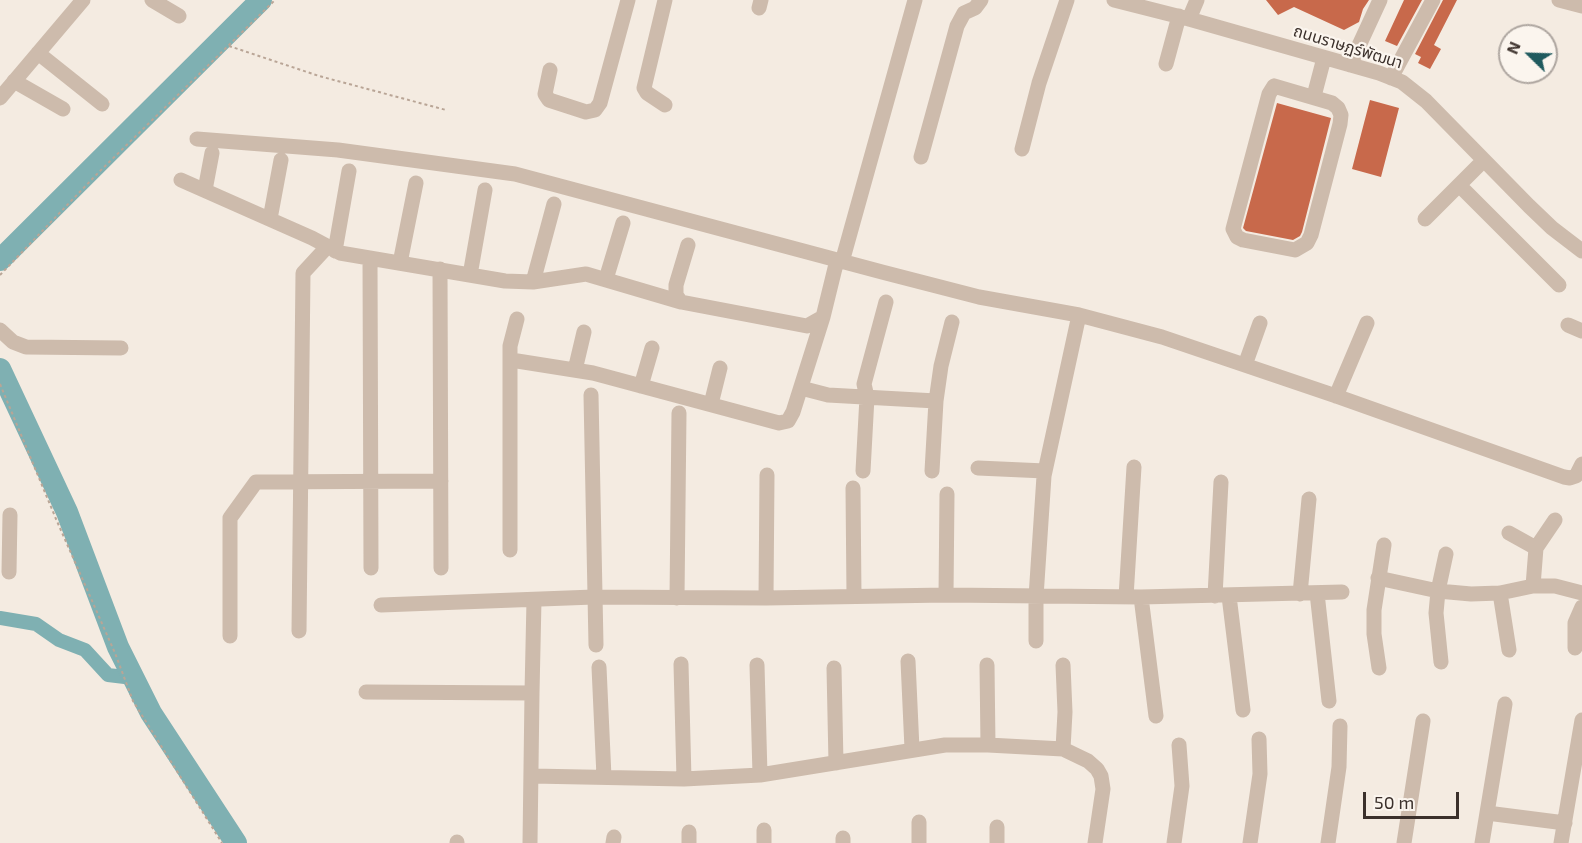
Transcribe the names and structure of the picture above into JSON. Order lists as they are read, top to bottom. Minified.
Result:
{"streets":{"street":["ถนนราษฏร์พัฒนา"]},"scale_bar":"50 m","north":"top left"}
